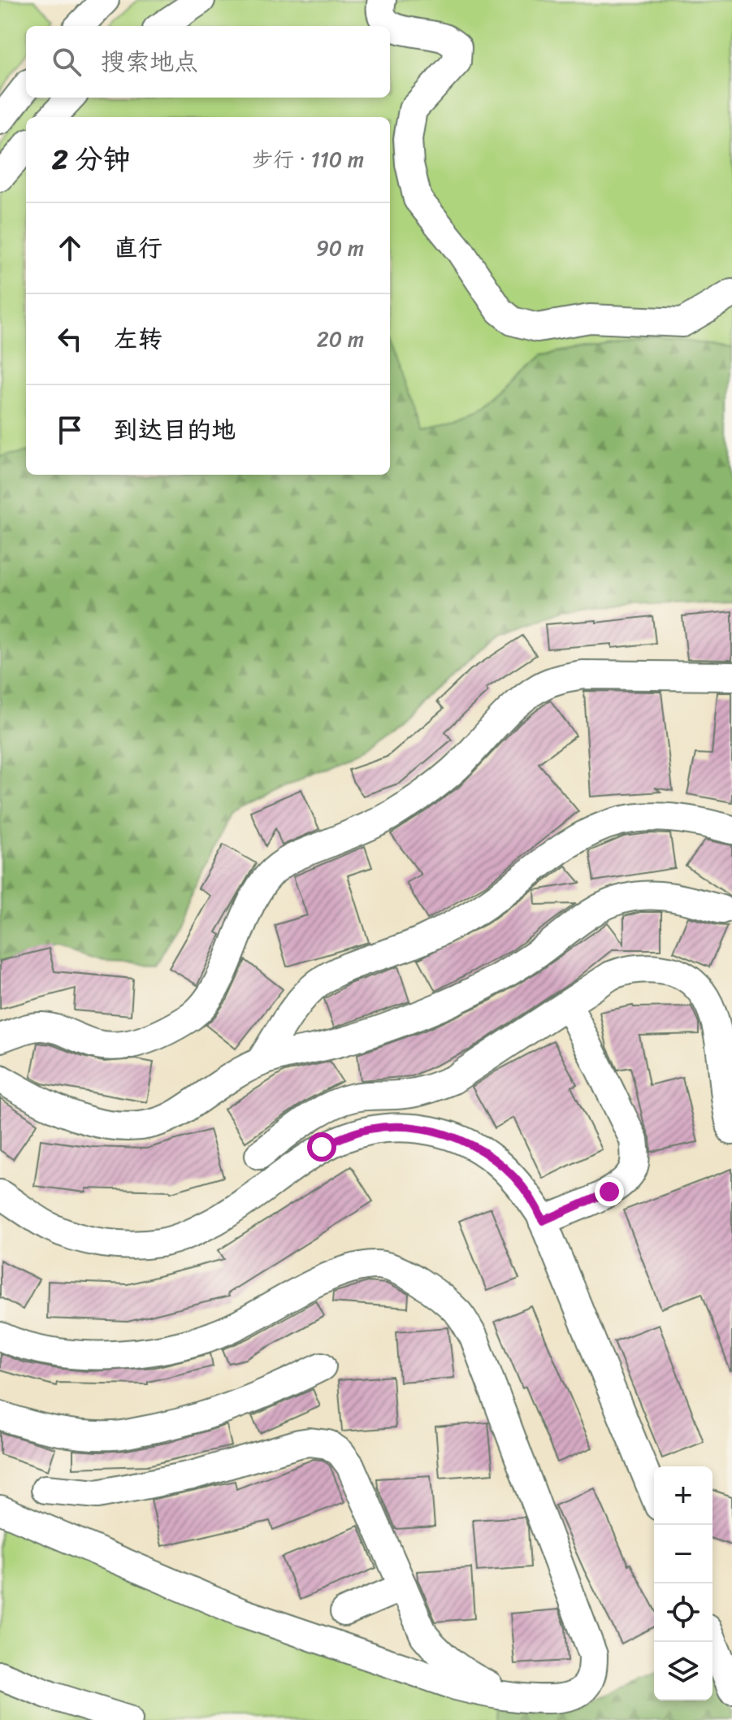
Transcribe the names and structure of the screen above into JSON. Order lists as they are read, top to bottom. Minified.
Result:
{"page":{"search":"搜索地点","heading":["2 分钟","步行 · 110 m"],"list":[["直行","90 m"],["左转","20 m"],"到达目的地"],"map_buttons":["+","−"]}}
